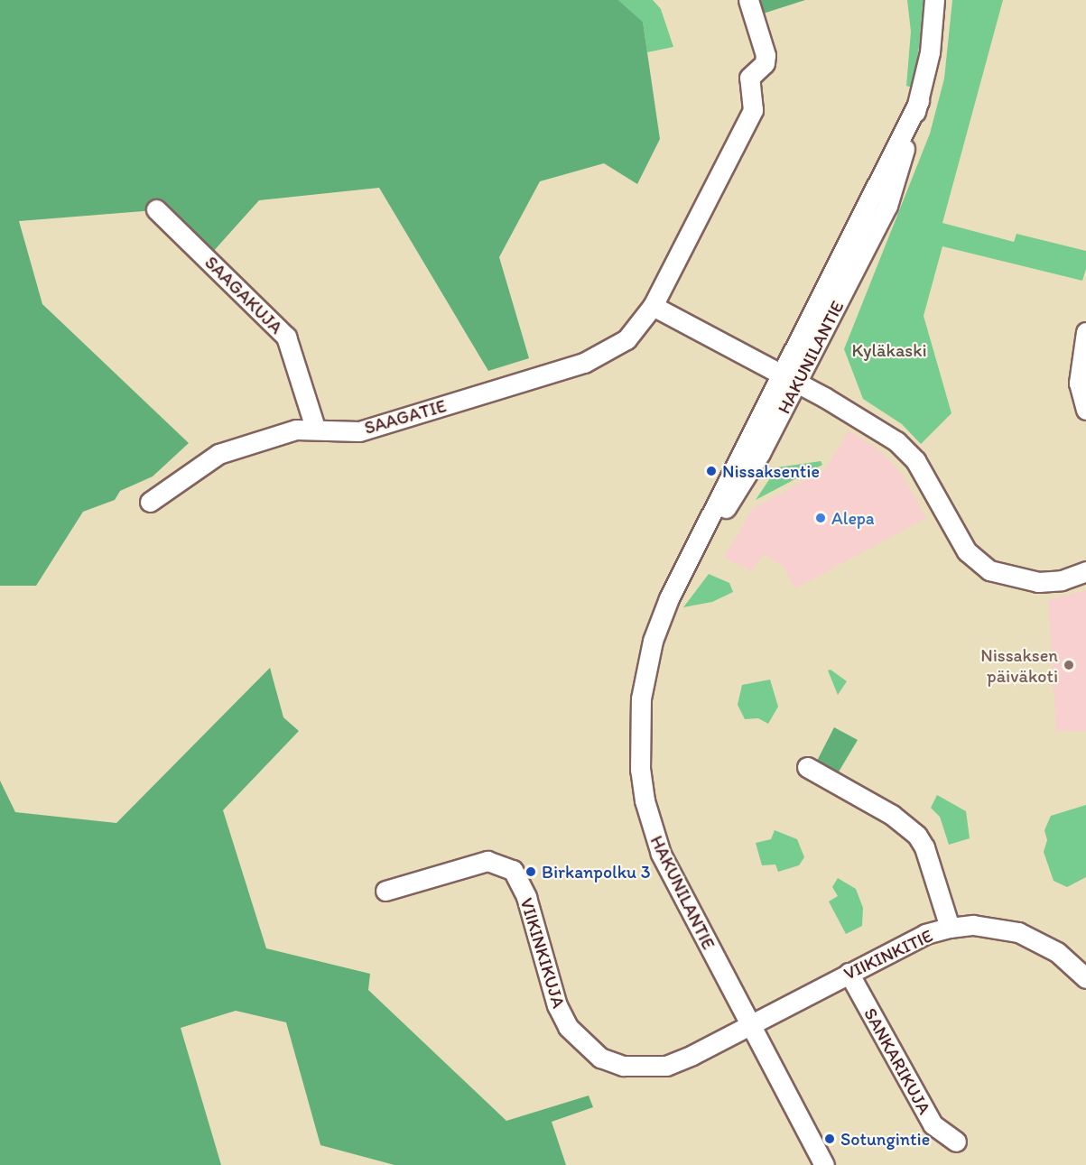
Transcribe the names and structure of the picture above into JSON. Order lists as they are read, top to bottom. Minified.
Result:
{"streets":{"street":["SAAGAKUJA","HAKUNILANTIE","SAAGATIE","VIIKINKIKUJA","VIIKINKITIE","SANKARIKUJA"]},"crossings":[["SAAGAKUJA","SAAGATIE"],["HAKUNILANTIE","VIIKINKIKUJA"],["HAKUNILANTIE","VIIKINKITIE"],["VIIKINKIKUJA","VIIKINKITIE"],["VIIKINKITIE","SANKARIKUJA"]],"parks":["Kyläkaski"],"places":["Nissaksentie","Alepa","Nissaksen päiväkoti","Birkanpolku 3","Sotungintie"]}
